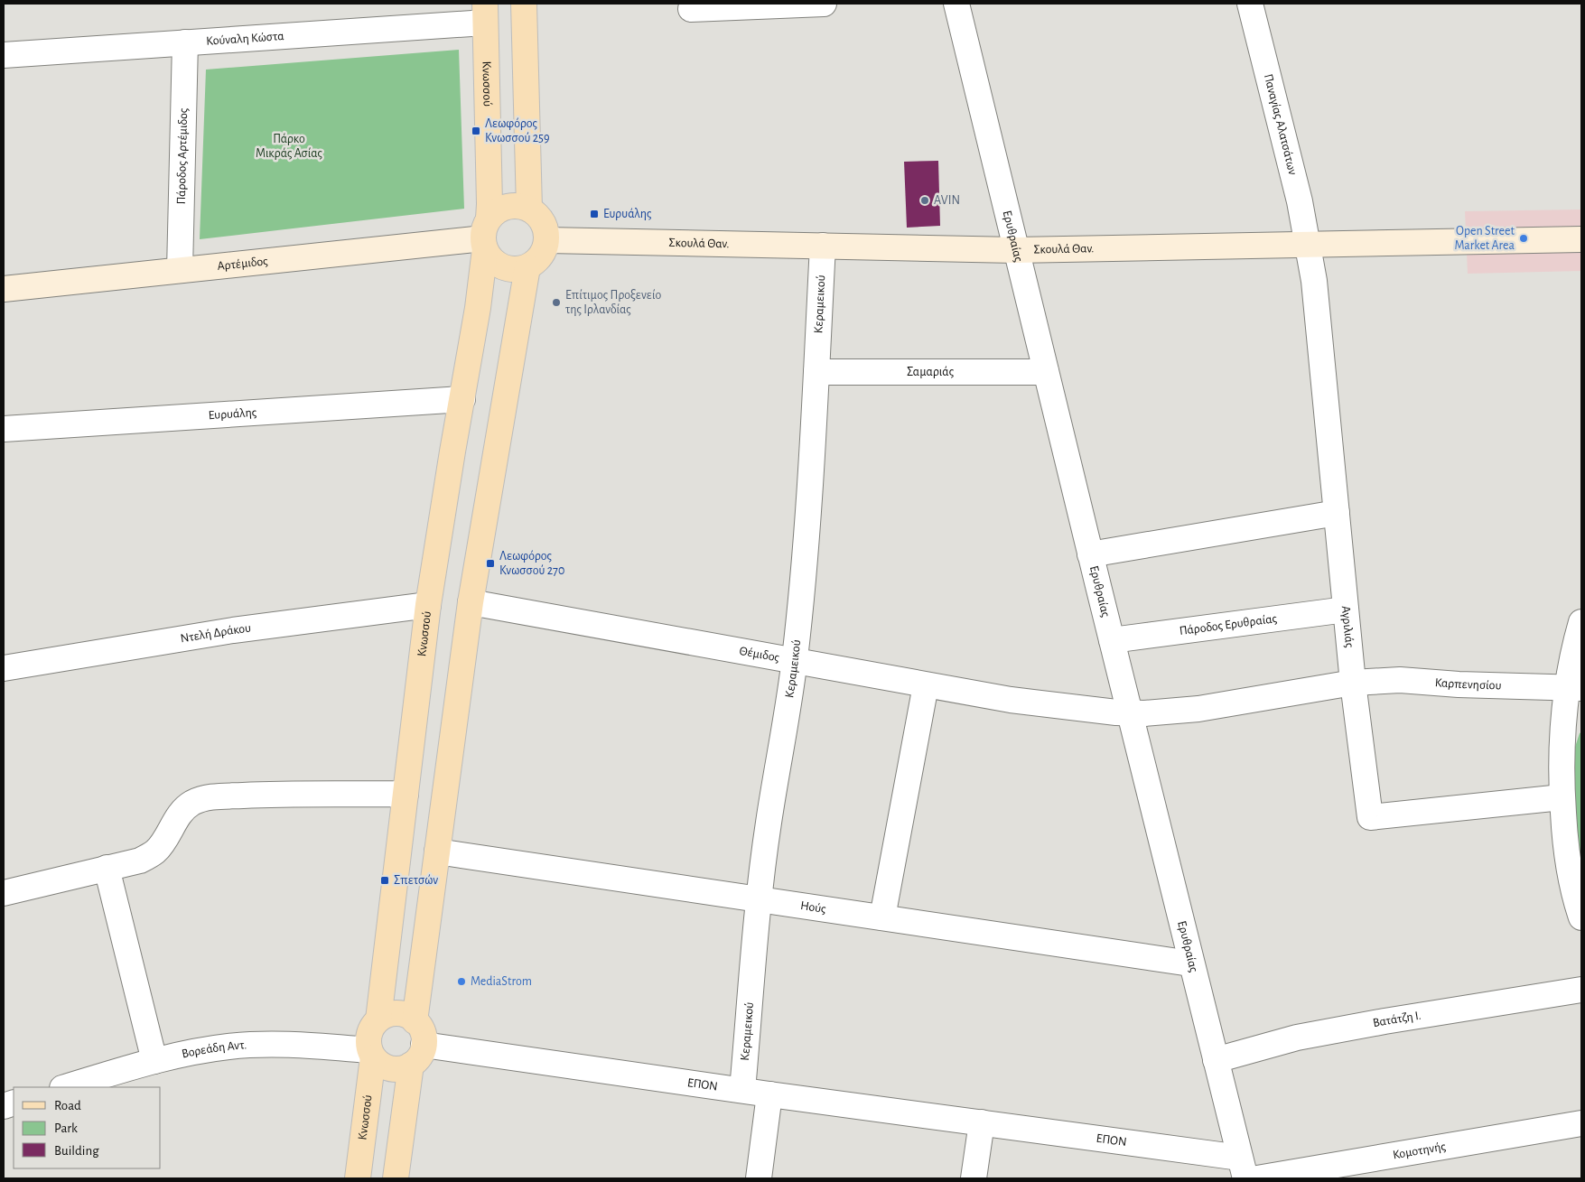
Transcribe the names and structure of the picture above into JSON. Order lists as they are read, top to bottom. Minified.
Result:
{"streets":{"main road":["Κνωσσού"],"street":["Κούναλη Κώστα","Παναγίας Αλατσάτων","Πάροδος Αρτέμιδος","Ερυθραίας","Σκουλά Θαν.","Αρτέμιδος","Κεραμεικού","Σαμαριάς","Ευρυάλης","Πάροδος Ερυθραίας","Αγριλιάς","Ντελή Δράκου","Θέμιδος","Καρπενησίου","Ηούς","Βατάτζη Ι.","Βορεάδη Αντ.","ΕΠΟΝ","Κομοτηνής"]},"crossings":[["Κούναλη Κώστα","Κνωσσού"],["Κούναλη Κώστα","Πάροδος Αρτέμιδος"],["Κνωσσού","Σκουλά Θαν."],["Κνωσσού","Αρτέμιδος"],["Κνωσσού","Ευρυάλης"],["Κνωσσού","Ντελή Δράκου"],["Κνωσσού","Βορεάδη Αντ."],["Κνωσσού","ΕΠΟΝ"],["Παναγίας Αλατσάτων","Σκουλά Θαν."],["Παναγίας Αλατσάτων","Αγριλιάς"],["Πάροδος Αρτέμιδος","Αρτέμιδος"],["Ερυθραίας","Σκουλά Θαν."],["Ερυθραίας","Σαμαριάς"],["Ερυθραίας","Πάροδος Ερυθραίας"],["Ερυθραίας","Θέμιδος"],["Ερυθραίας","Καρπενησίου"],["Ερυθραίας","Ηούς"],["Ερυθραίας","Βατάτζη Ι."],["Ερυθραίας","ΕΠΟΝ"],["Σκουλά Θαν.","Αρτέμιδος"],["Σκουλά Θαν.","Κεραμεικού"],["Σκουλά Θαν.","Αγριλιάς"],["Κεραμεικού","Σαμαριάς"],["Κεραμεικού","Θέμιδος"],["Κεραμεικού","Ηούς"],["Κεραμεικού","ΕΠΟΝ"],["Πάροδος Ερυθραίας","Αγριλιάς"],["Αγριλιάς","Καρπενησίου"],["Θέμιδος","Καρπενησίου"],["Βορεάδη Αντ.","ΕΠΟΝ"]],"parks":["Πάρκο Μικράς Ασίας"],"places":{"transit":["Λεωφόρος Κνωσσού 259","Ευρυάλης","Λεωφόρος Κνωσσού 270","Σπετσών"],"other":["AVIN","Open Street Market Area","Επίτιμος Προξενείο της Ιρλανδίας","MediaStrom"]},"legend":["Road","Park","Building"]}
